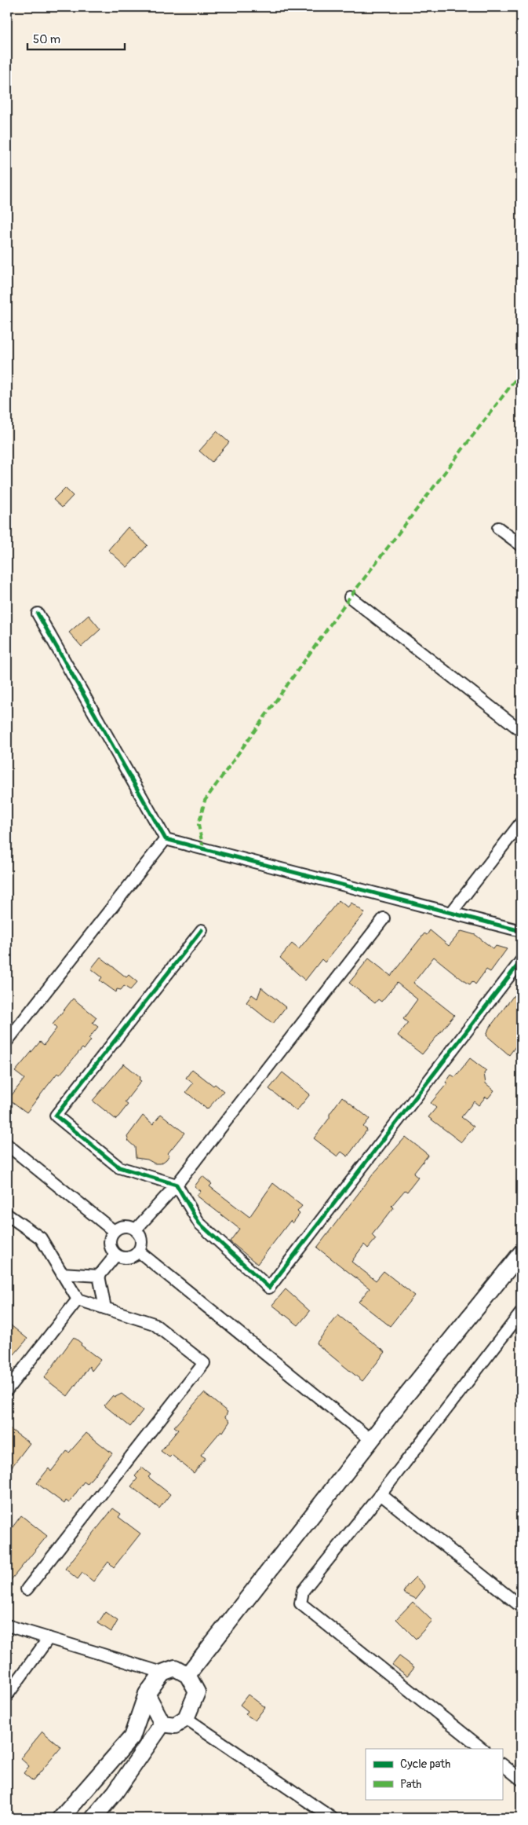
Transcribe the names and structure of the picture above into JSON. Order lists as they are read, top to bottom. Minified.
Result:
{"legend":["Cycle path","Path"],"scale_bar":"50 m"}
